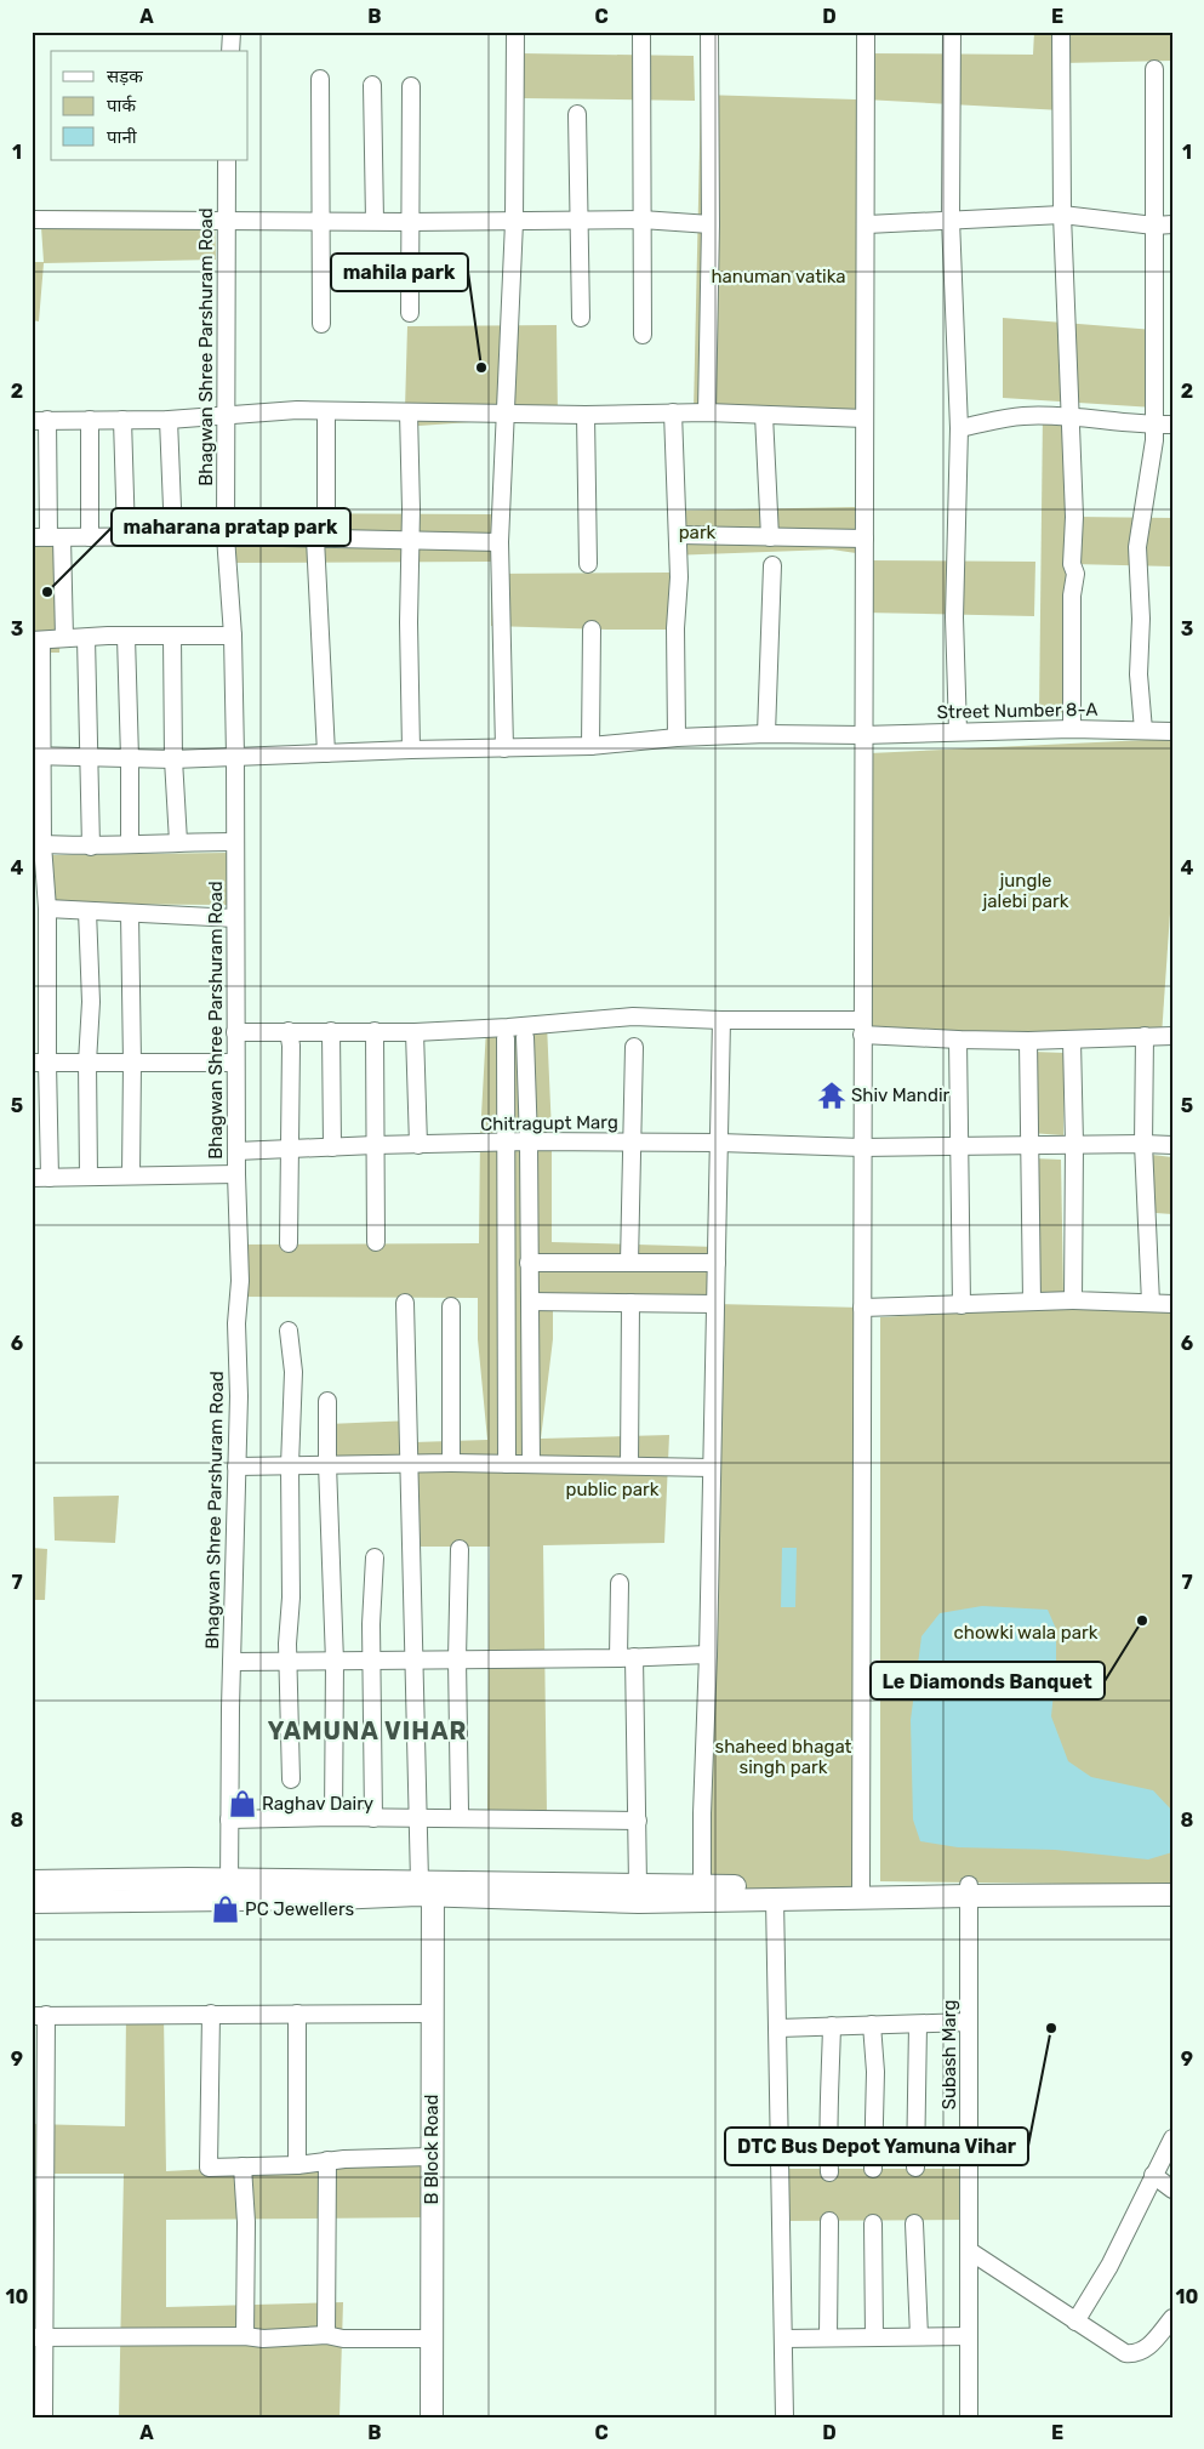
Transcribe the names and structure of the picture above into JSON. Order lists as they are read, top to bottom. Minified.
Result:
{"streets":{"street":["Bhagwan Shree Parshuram Road","Street Number 8-A","Chitragupt Marg","Subash Marg","B Block Road"]},"crossings":[["Bhagwan Shree Parshuram Road","Street Number 8-A"],["Bhagwan Shree Parshuram Road","Chitragupt Marg"]],"districts":["YAMUNA VIHAR"],"parks":["hanuman vatika","park","jungle jalebi park","public park","chowki wala park","shaheed bhagat singh park"],"places":{"other":["mahila park","maharana pratap park","Le Diamonds Banquet","DTC Bus Depot Yamuna Vihar"],"temple":["Shiv Mandir"],"shop":["Raghav Dairy","PC Jewellers"]},"legend":["सड़क","पार्क","पानी"],"grid":{"columns":["A","B","C","D","E"],"rows":["1","2","3","4","5","6","7","8","9","10"]}}
